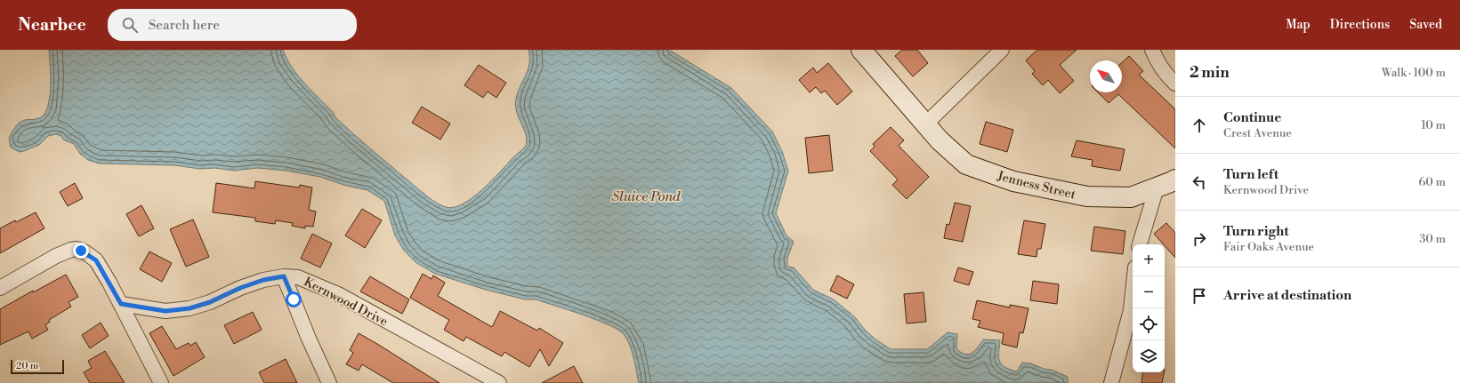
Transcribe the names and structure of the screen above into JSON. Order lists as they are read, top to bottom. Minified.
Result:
{"streets":{"street":["Jenness Street","Kernwood Drive"]},"water":["Sluice Pond"],"scale_bar":"20 m","north":"top left","page":{"header":"Nearbee","search":"Search here","nav":["Map","Directions","Saved"],"heading":["2 min","Walk · 100 m"],"list":[["Continue","Crest Avenue","10 m"],["Turn left","Kernwood Drive","60 m"],["Turn right","Fair Oaks Avenue","30 m"],"Arrive at destination"],"map_buttons":["+","−"],"scale":"20 m"}}
